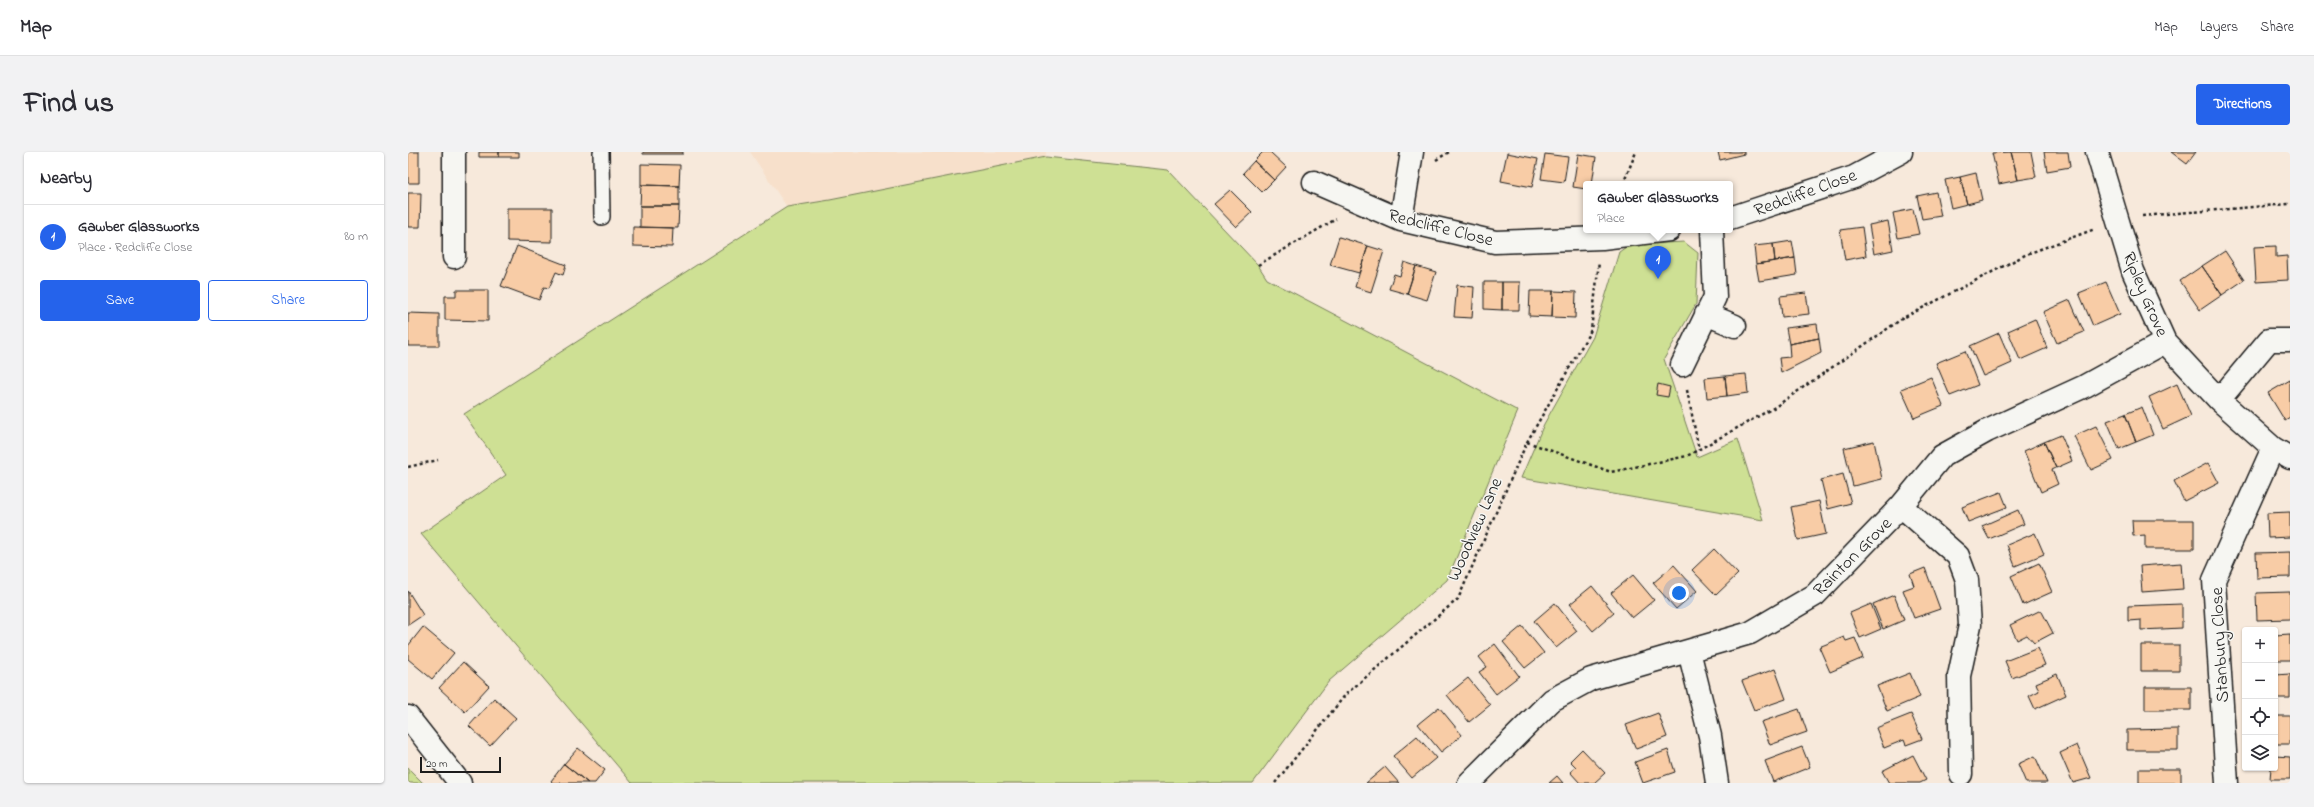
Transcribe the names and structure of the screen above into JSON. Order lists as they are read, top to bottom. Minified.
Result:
{"streets":{"street":["Redcliffe Close","Ripley Grove","Rainton Grove","Stanbury Close"],"path":["Woodview Lane"]},"crossings":[["Redcliffe Close","Woodview Lane"],["Ripley Grove","Rainton Grove"],["Ripley Grove","Stanbury Close"]],"scale_bar":"20 m","page":{"header":"Map","nav":["Map","Layers","Share"],"title":"Find us","buttons":["Directions",["Save","Share"]],"heading":"Nearby","popup":["Gawber Glassworks","Place"],"list":[{"mark":"1","name":"Gawber Glassworks","note":"Place · Redcliffe Close","value":"80 m"}],"pins":"1","map_buttons":["+","−"],"scale":"20 m"}}
